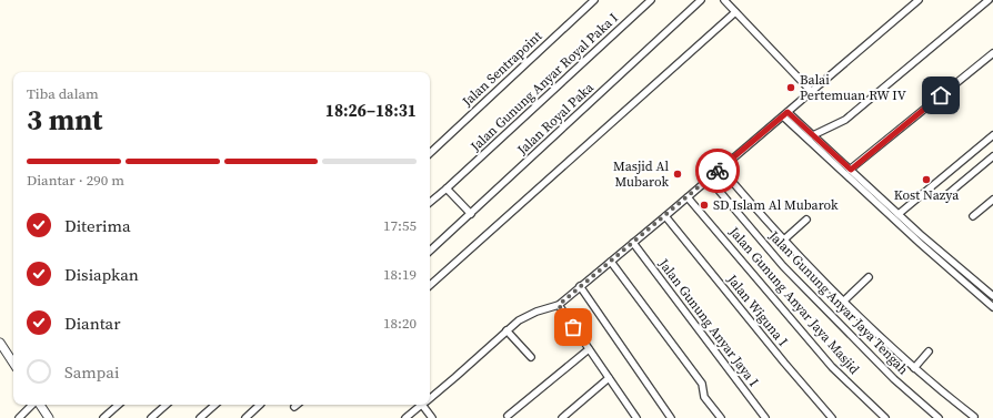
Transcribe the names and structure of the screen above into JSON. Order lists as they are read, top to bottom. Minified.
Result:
{"streets":{"street":["Jalan Sentrapoint","Jalan Gunung Anyar Royal Paka I","Jalan Royal Paka","Jalan Gunung Anyar Jaya Masjid","Jalan Gunung Anyar Jaya Tengah","Jalan Wiguna I","Jalan Gunung Anyar Jaya I"]},"places":["Balai Pertemuan RW IV","Masjid Al Mubarok","Kost Nazya","SD Islam Al Mubarok"],"page":{"heading":["3 mnt","Tiba dalam","18:26–18:31"],"bar":"Diantar · 290 m","list":[["Diterima","17:55"],["Disiapkan","18:19"],["Diantar","18:20"],"Sampai"]}}
